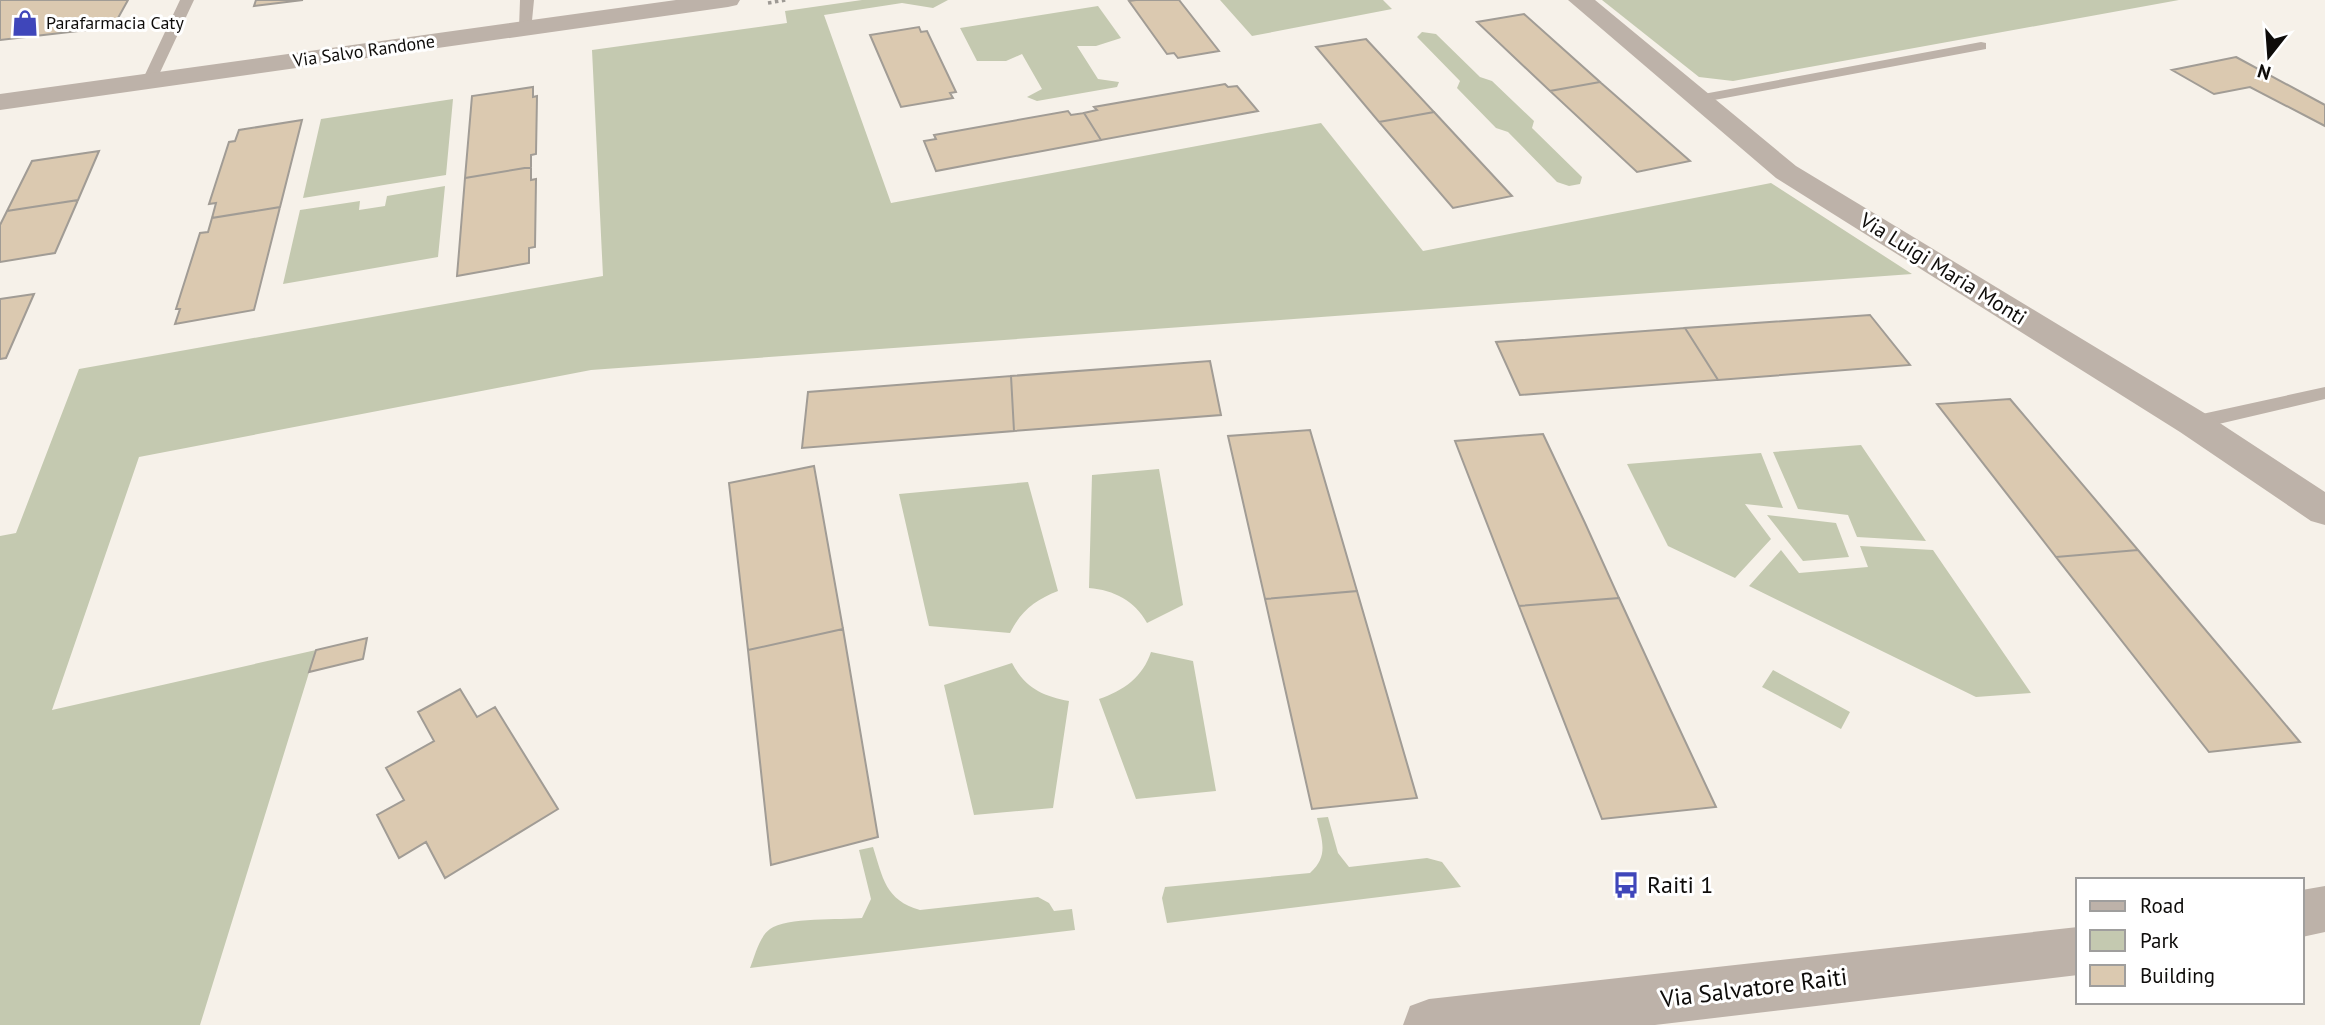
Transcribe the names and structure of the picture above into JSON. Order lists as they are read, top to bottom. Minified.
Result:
{"streets":{"street":["Via Salvo Randone","Via Luigi Maria Monti","Via Salvatore Raiti"]},"places":{"shop":["Parafarmacia Caty"],"bus stop":["Raiti 1"]},"legend":["Road","Park","Building"],"north":"bottom"}
